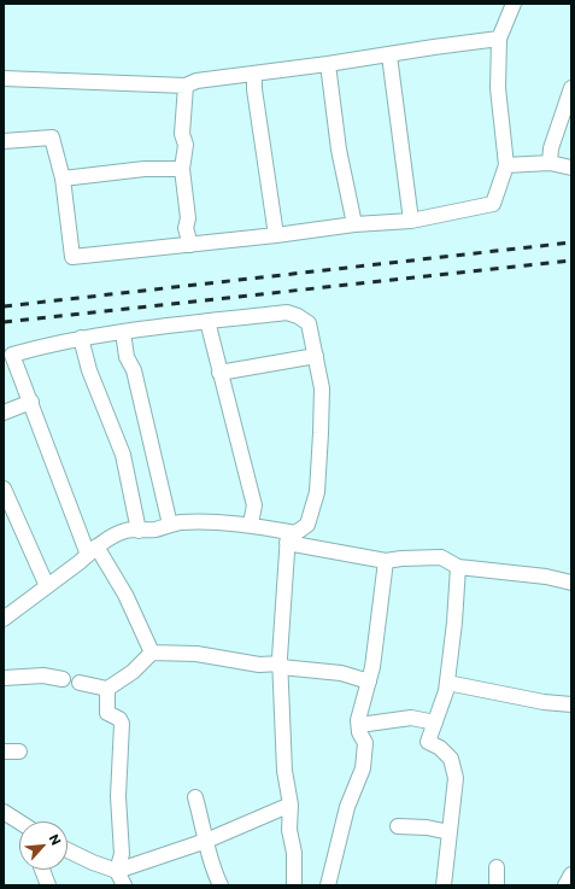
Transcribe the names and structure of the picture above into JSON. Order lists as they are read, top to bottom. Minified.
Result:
{"north":"top right"}
